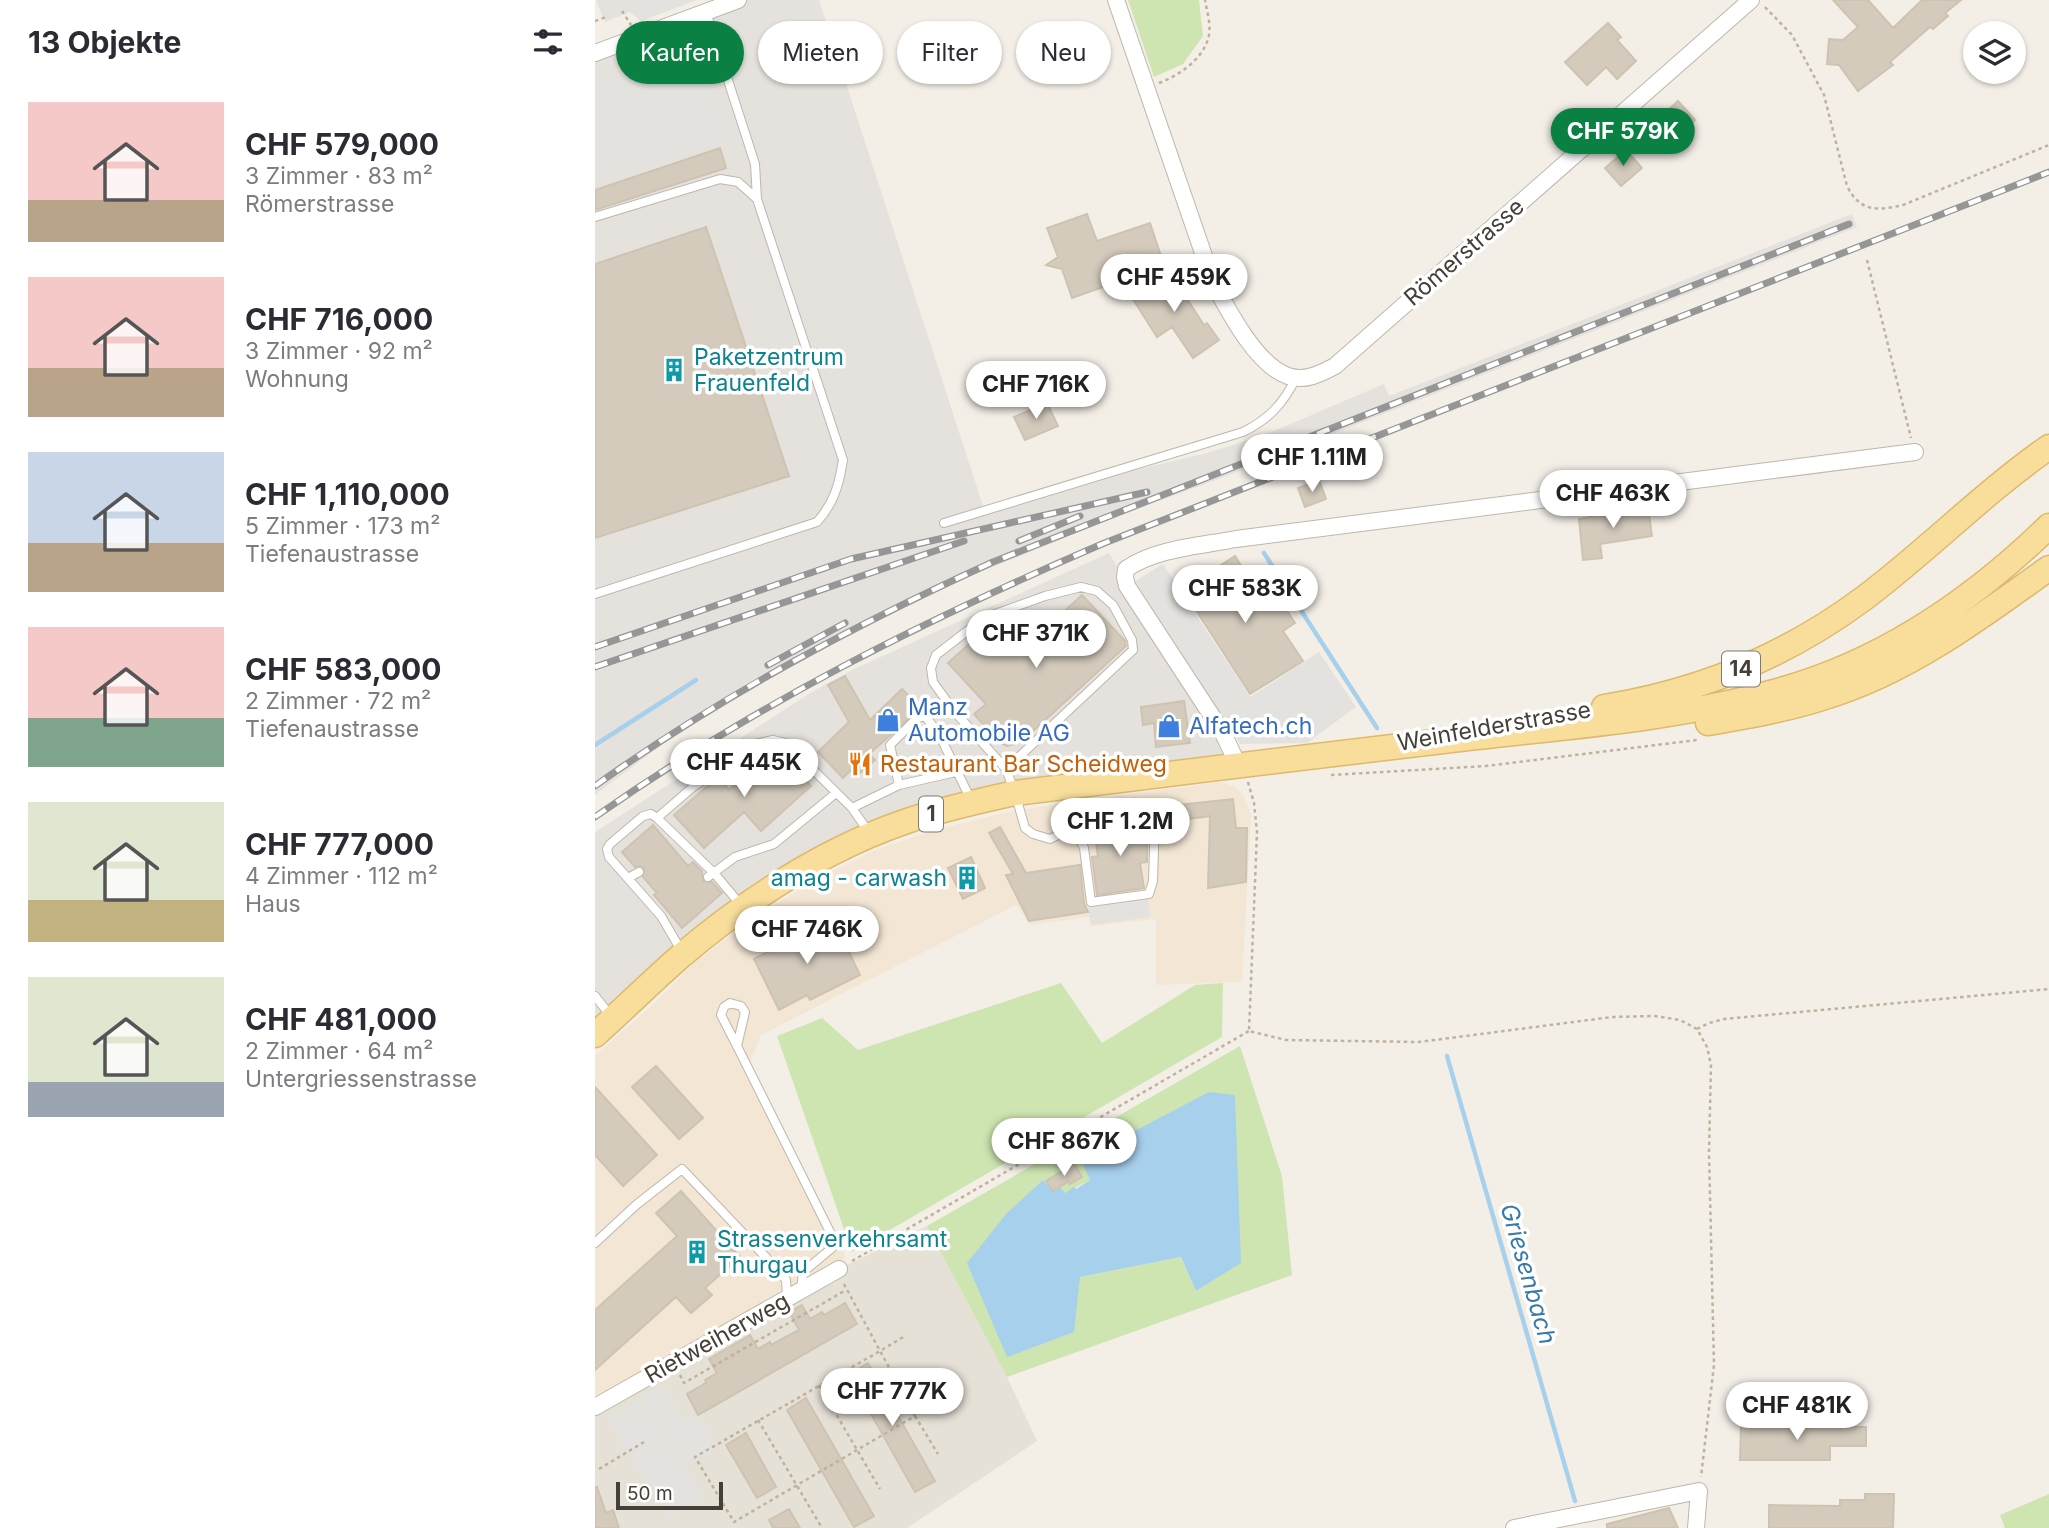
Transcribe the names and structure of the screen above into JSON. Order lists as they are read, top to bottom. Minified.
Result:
{"streets":{"main road":["14","Weinfelderstrasse","1"],"street":["Römerstrasse","Rietweiherweg"]},"crossings":[["Weinfelderstrasse","1"]],"water":["Griesenbach"],"places":{"building":["Paketzentrum Frauenfeld","amag - carwash","Strassenverkehrsamt Thurgau"],"shop":["Manz Automobile AG","Alfatech.ch"],"restaurant":["Restaurant Bar Scheidweg"]},"scale_bar":"50 m","page":{"heading":"13 Objekte","chip":["Kaufen","Mieten","Filter","Neu"],"list":[{"name":"CHF 579,000","note":"3 Zimmer · 83 m² · Römerstrasse"},{"name":"CHF 716,000","note":"3 Zimmer · 92 m² · Wohnung"},{"name":"CHF 1,110,000","note":"5 Zimmer · 173 m² · Tiefenaustrasse"},{"name":"CHF 583,000","note":"2 Zimmer · 72 m² · Tiefenaustrasse"},{"name":"CHF 777,000","note":"4 Zimmer · 112 m² · Haus"},{"name":"CHF 481,000","note":"2 Zimmer · 64 m² · Untergriessenstrasse"}],"price":["CHF 579K","CHF 459K","CHF 716K","CHF 1.11M","CHF 463K","CHF 583K","CHF 371K","CHF 445K","CHF 1.2M","CHF 746K","CHF 867K","CHF 777K","CHF 481K"],"scale":"50 m"}}
